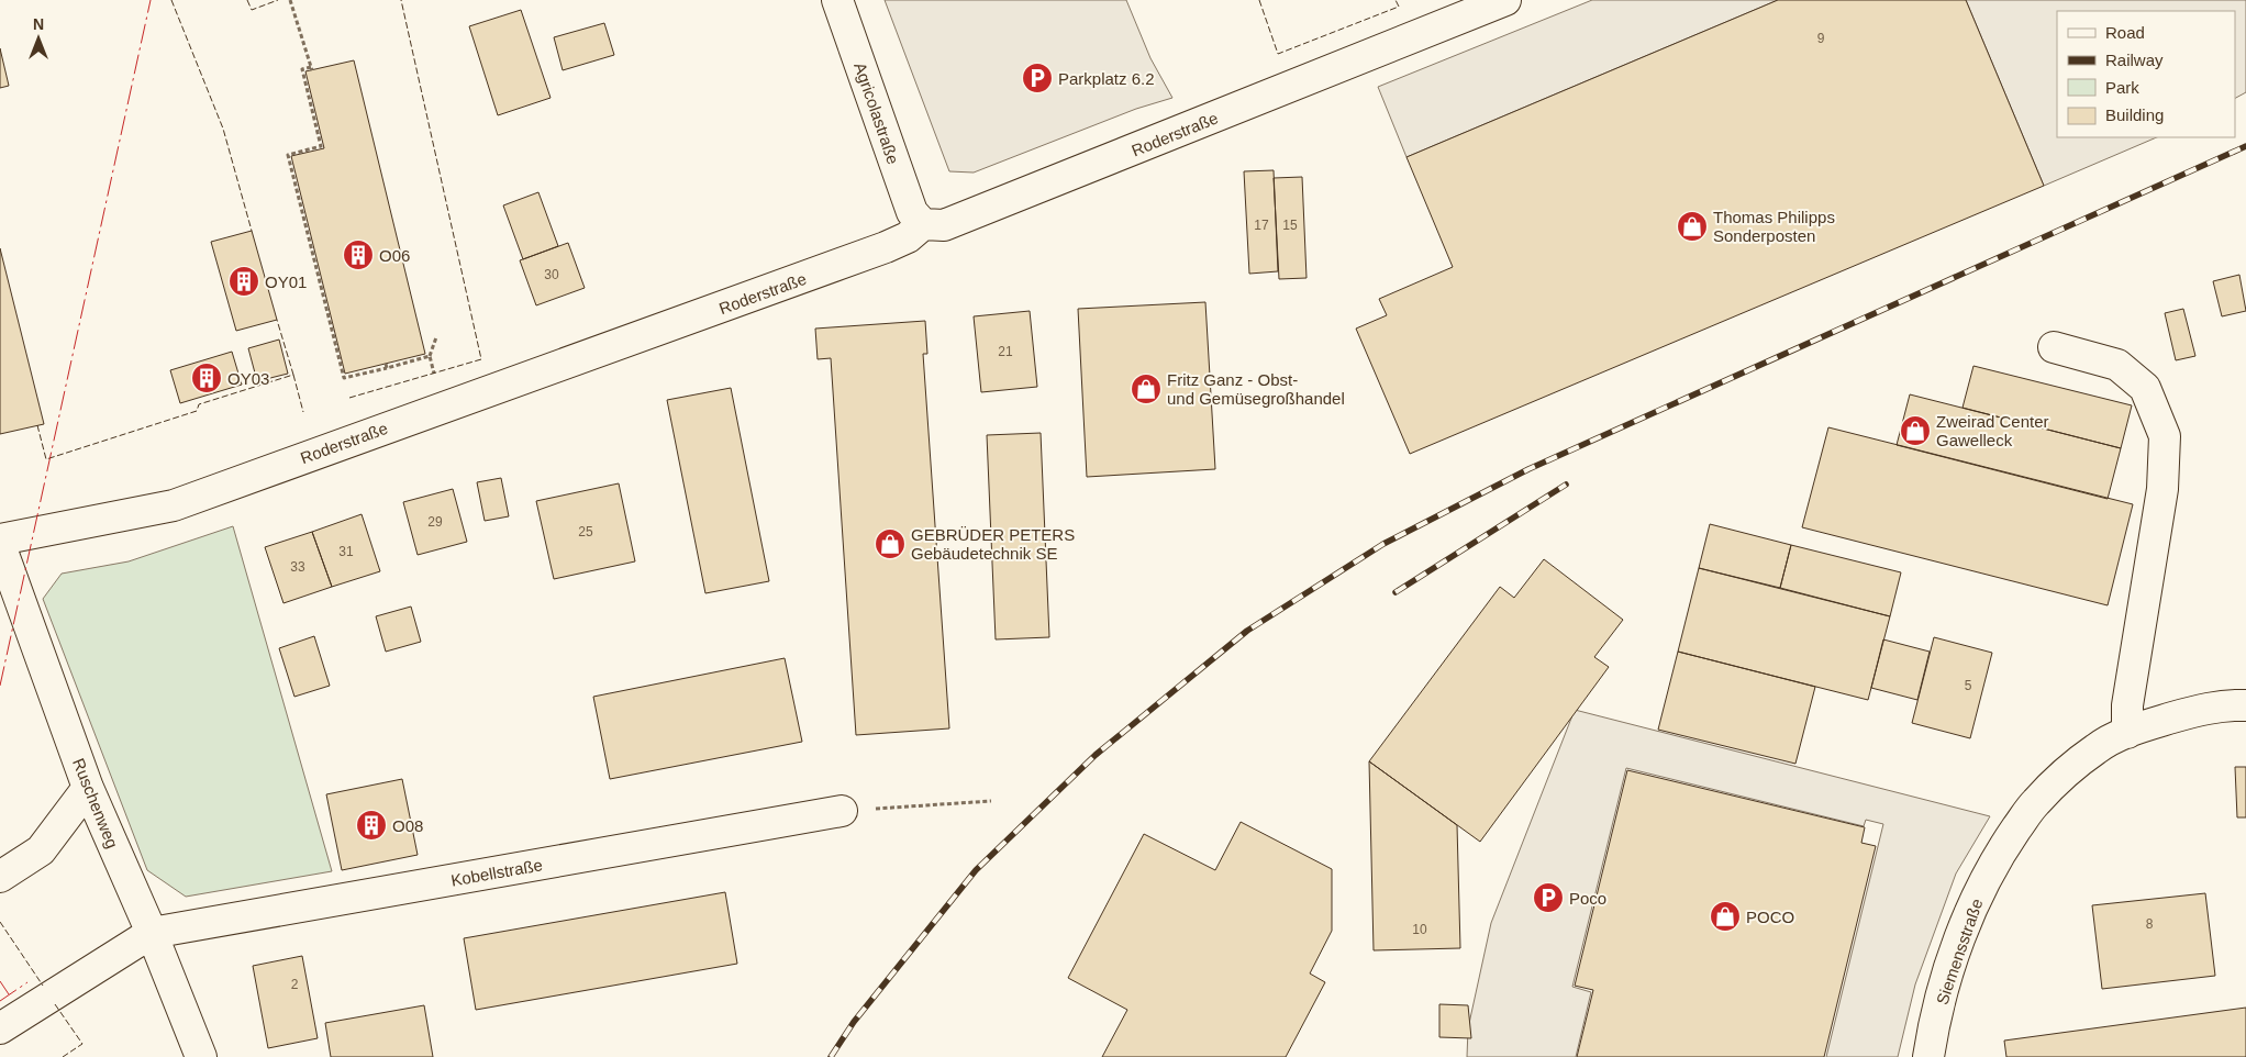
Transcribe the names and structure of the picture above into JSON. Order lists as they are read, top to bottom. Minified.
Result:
{"streets":{"street":["Agricolastraße","Roderstraße","Ruschenweg","Kobellstraße","Siemensstraße"]},"crossings":[["Agricolastraße","Roderstraße"],["Ruschenweg","Kobellstraße"]],"places":{"parking":["Parkplatz 6.2","Poco"],"shop":["Thomas Philipps Sonderposten","Fritz Ganz - Obst- und Gemüsegroßhandel","Zweirad Center Gawelleck","GEBRÜDER PETERS Gebäudetechnik SE","POCO"],"building":["O06","OY01","OY03","O08"]},"house_numbers":["9","17","15","30","21","29","25","31","33","5","8","10","2"],"legend":["Road","Railway","Park","Building"],"north":"top"}
